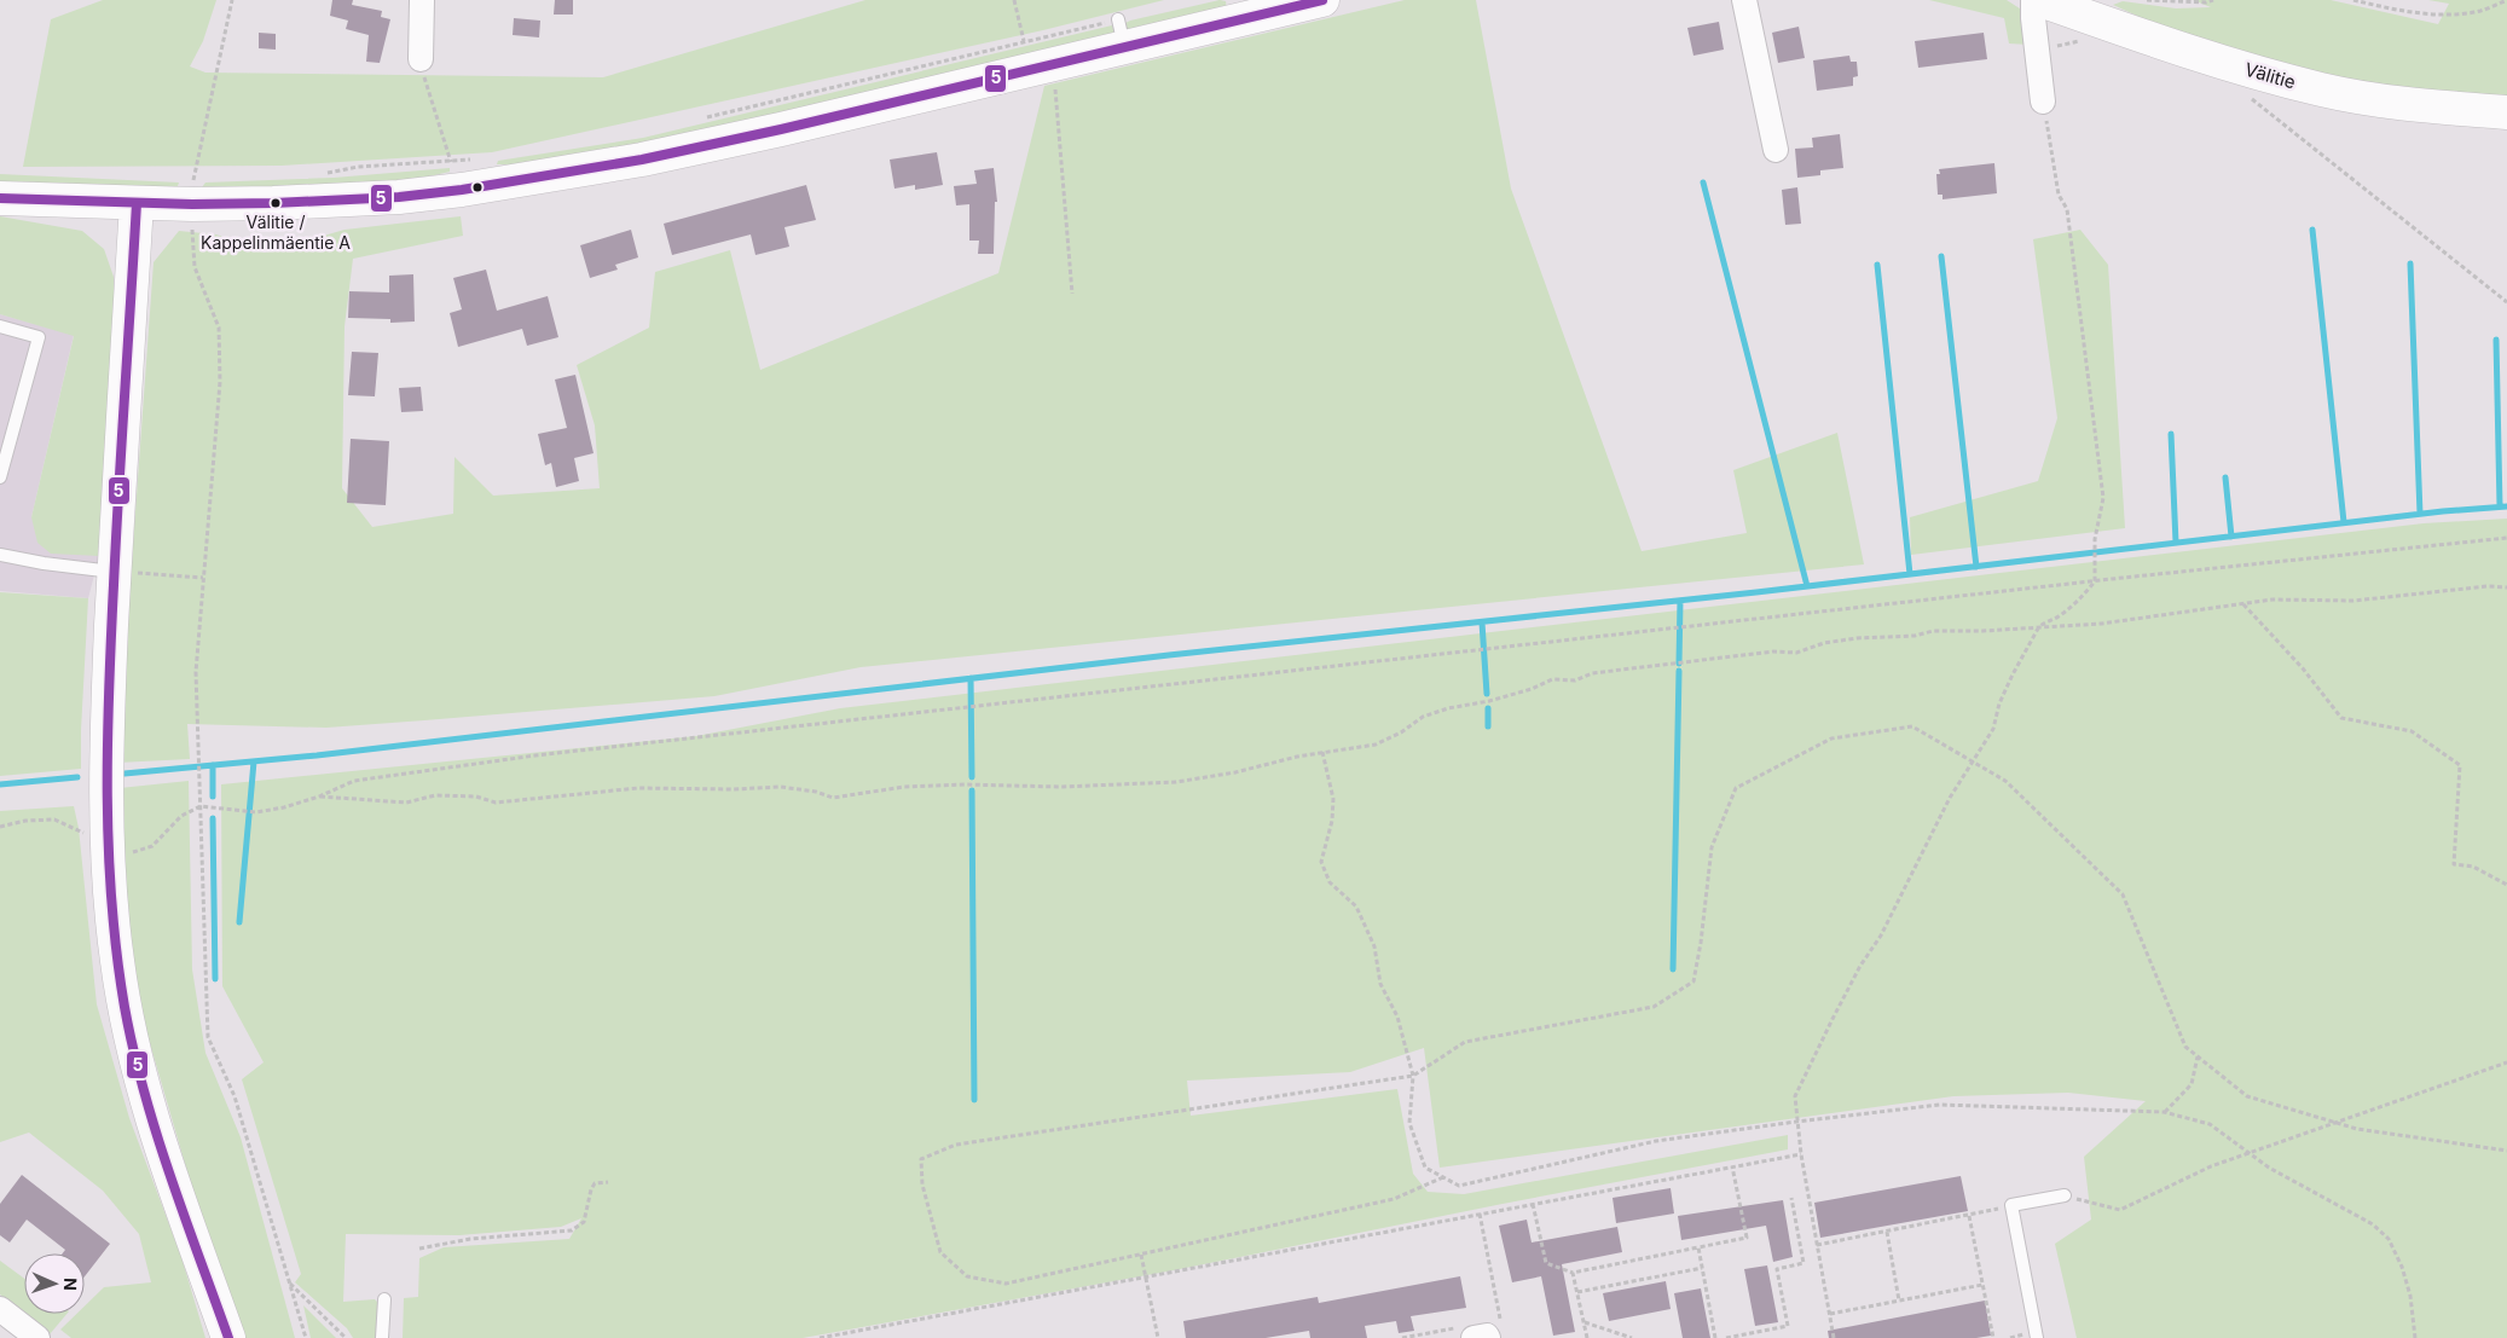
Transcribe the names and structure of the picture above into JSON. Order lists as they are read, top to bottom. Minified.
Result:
{"streets":{"main road":["Välitie"]},"places":["Välitie / Kappelinmäentie A"],"lines":["transit line 5"],"north":"right"}
